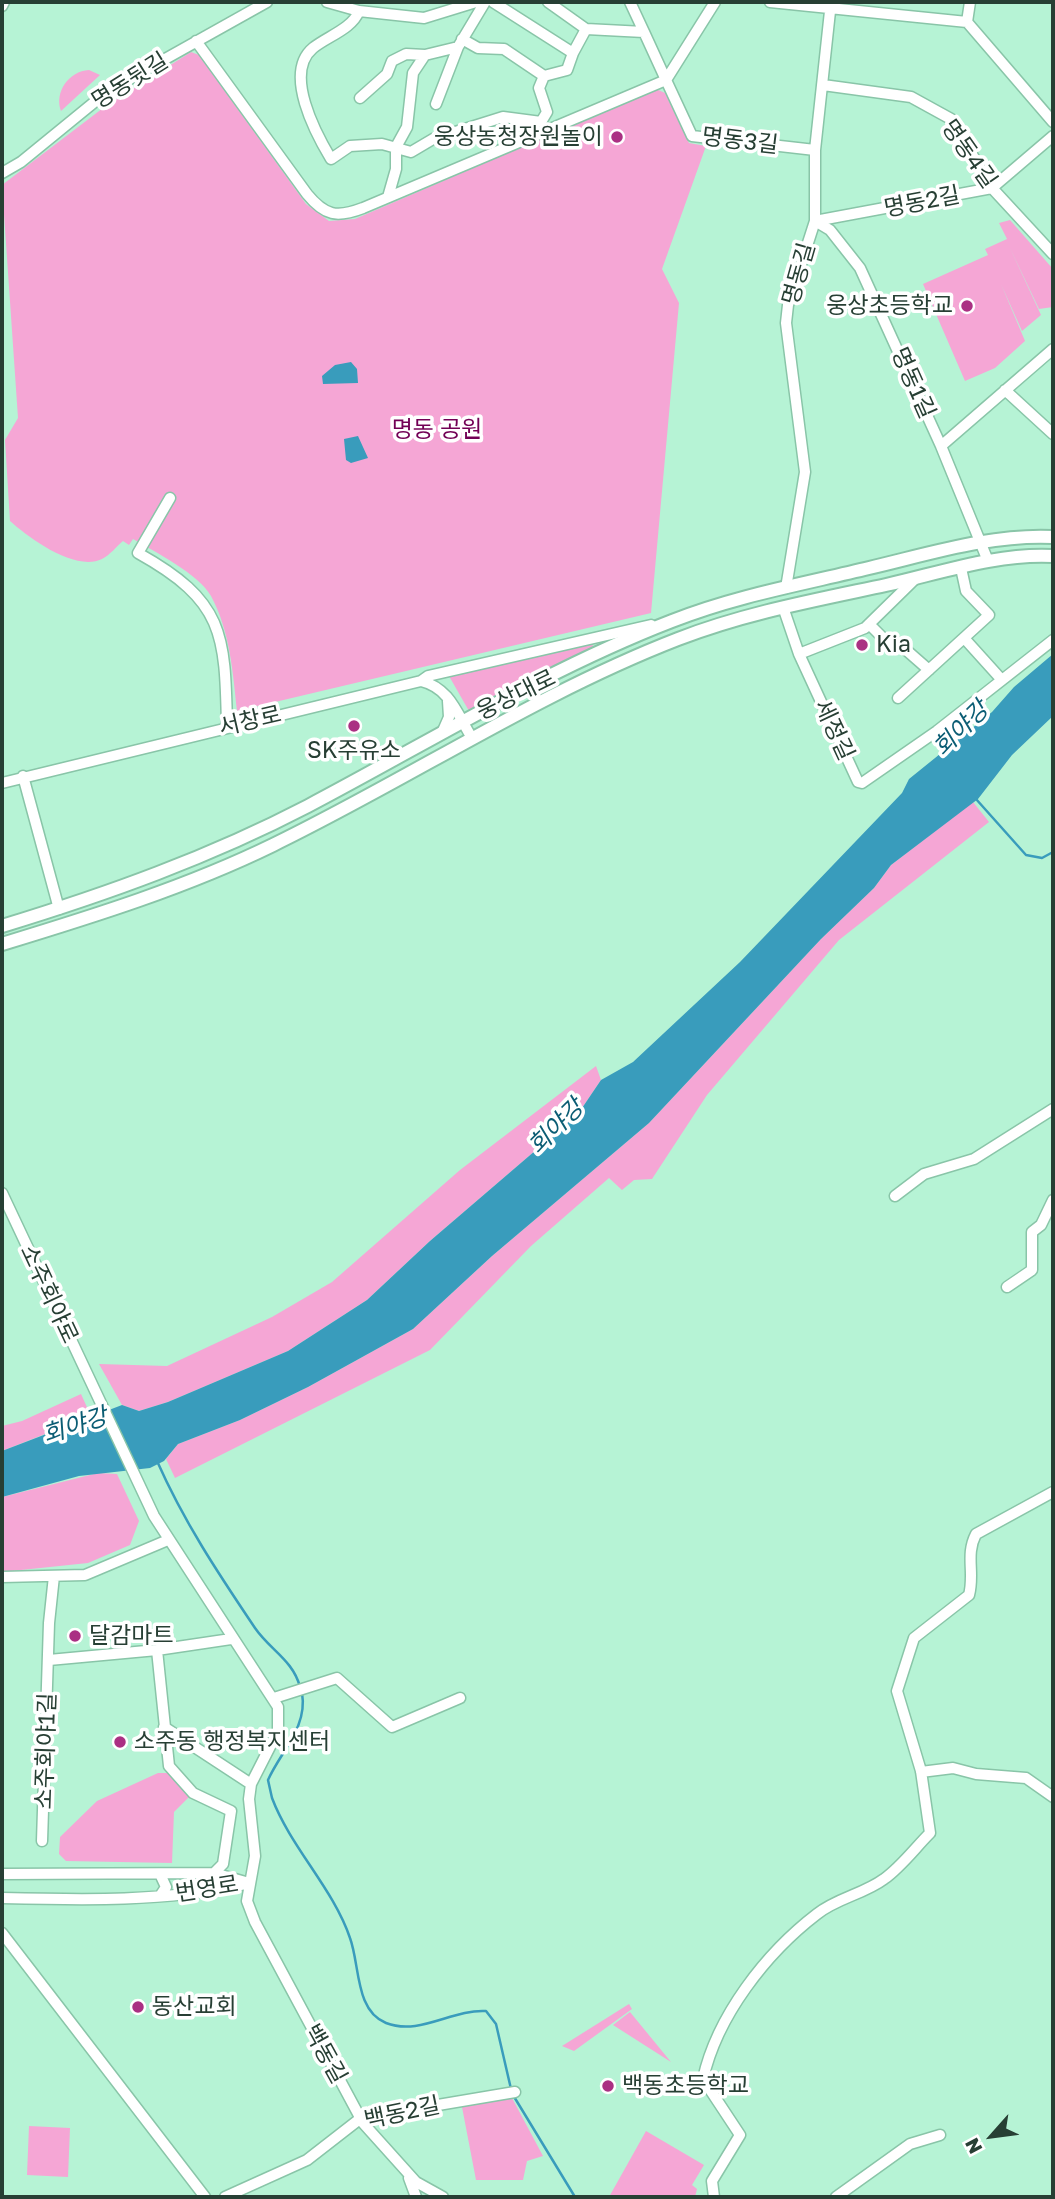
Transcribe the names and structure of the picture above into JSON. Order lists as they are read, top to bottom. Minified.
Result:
{"streets":{"main road":["웅상대로"],"street":["명동뒷길","명동3길","명동4길","명동2길","명동길","명동1길","서창로","세정길","소주회야로","소주회야1길","번영로","백동길","백동2길"]},"crossings":[["명동3길","명동길"],["명동4길","명동2길"],["명동4길","명동길"],["명동2길","명동길"],["명동2길","명동1길"],["명동길","명동1길"],["명동길","웅상대로"],["명동1길","웅상대로"],["웅상대로","서창로"],["웅상대로","세정길"],["번영로","백동길"],["백동길","백동2길"]],"water":["회야강"],"parks":["명동 공원"],"places":["웅상농청장원놀이","웅상초등학교","Kia","SK주유소","달감마트","소주동 행정복지센터","동산교회","백동초등학교"],"north":"bottom left"}
